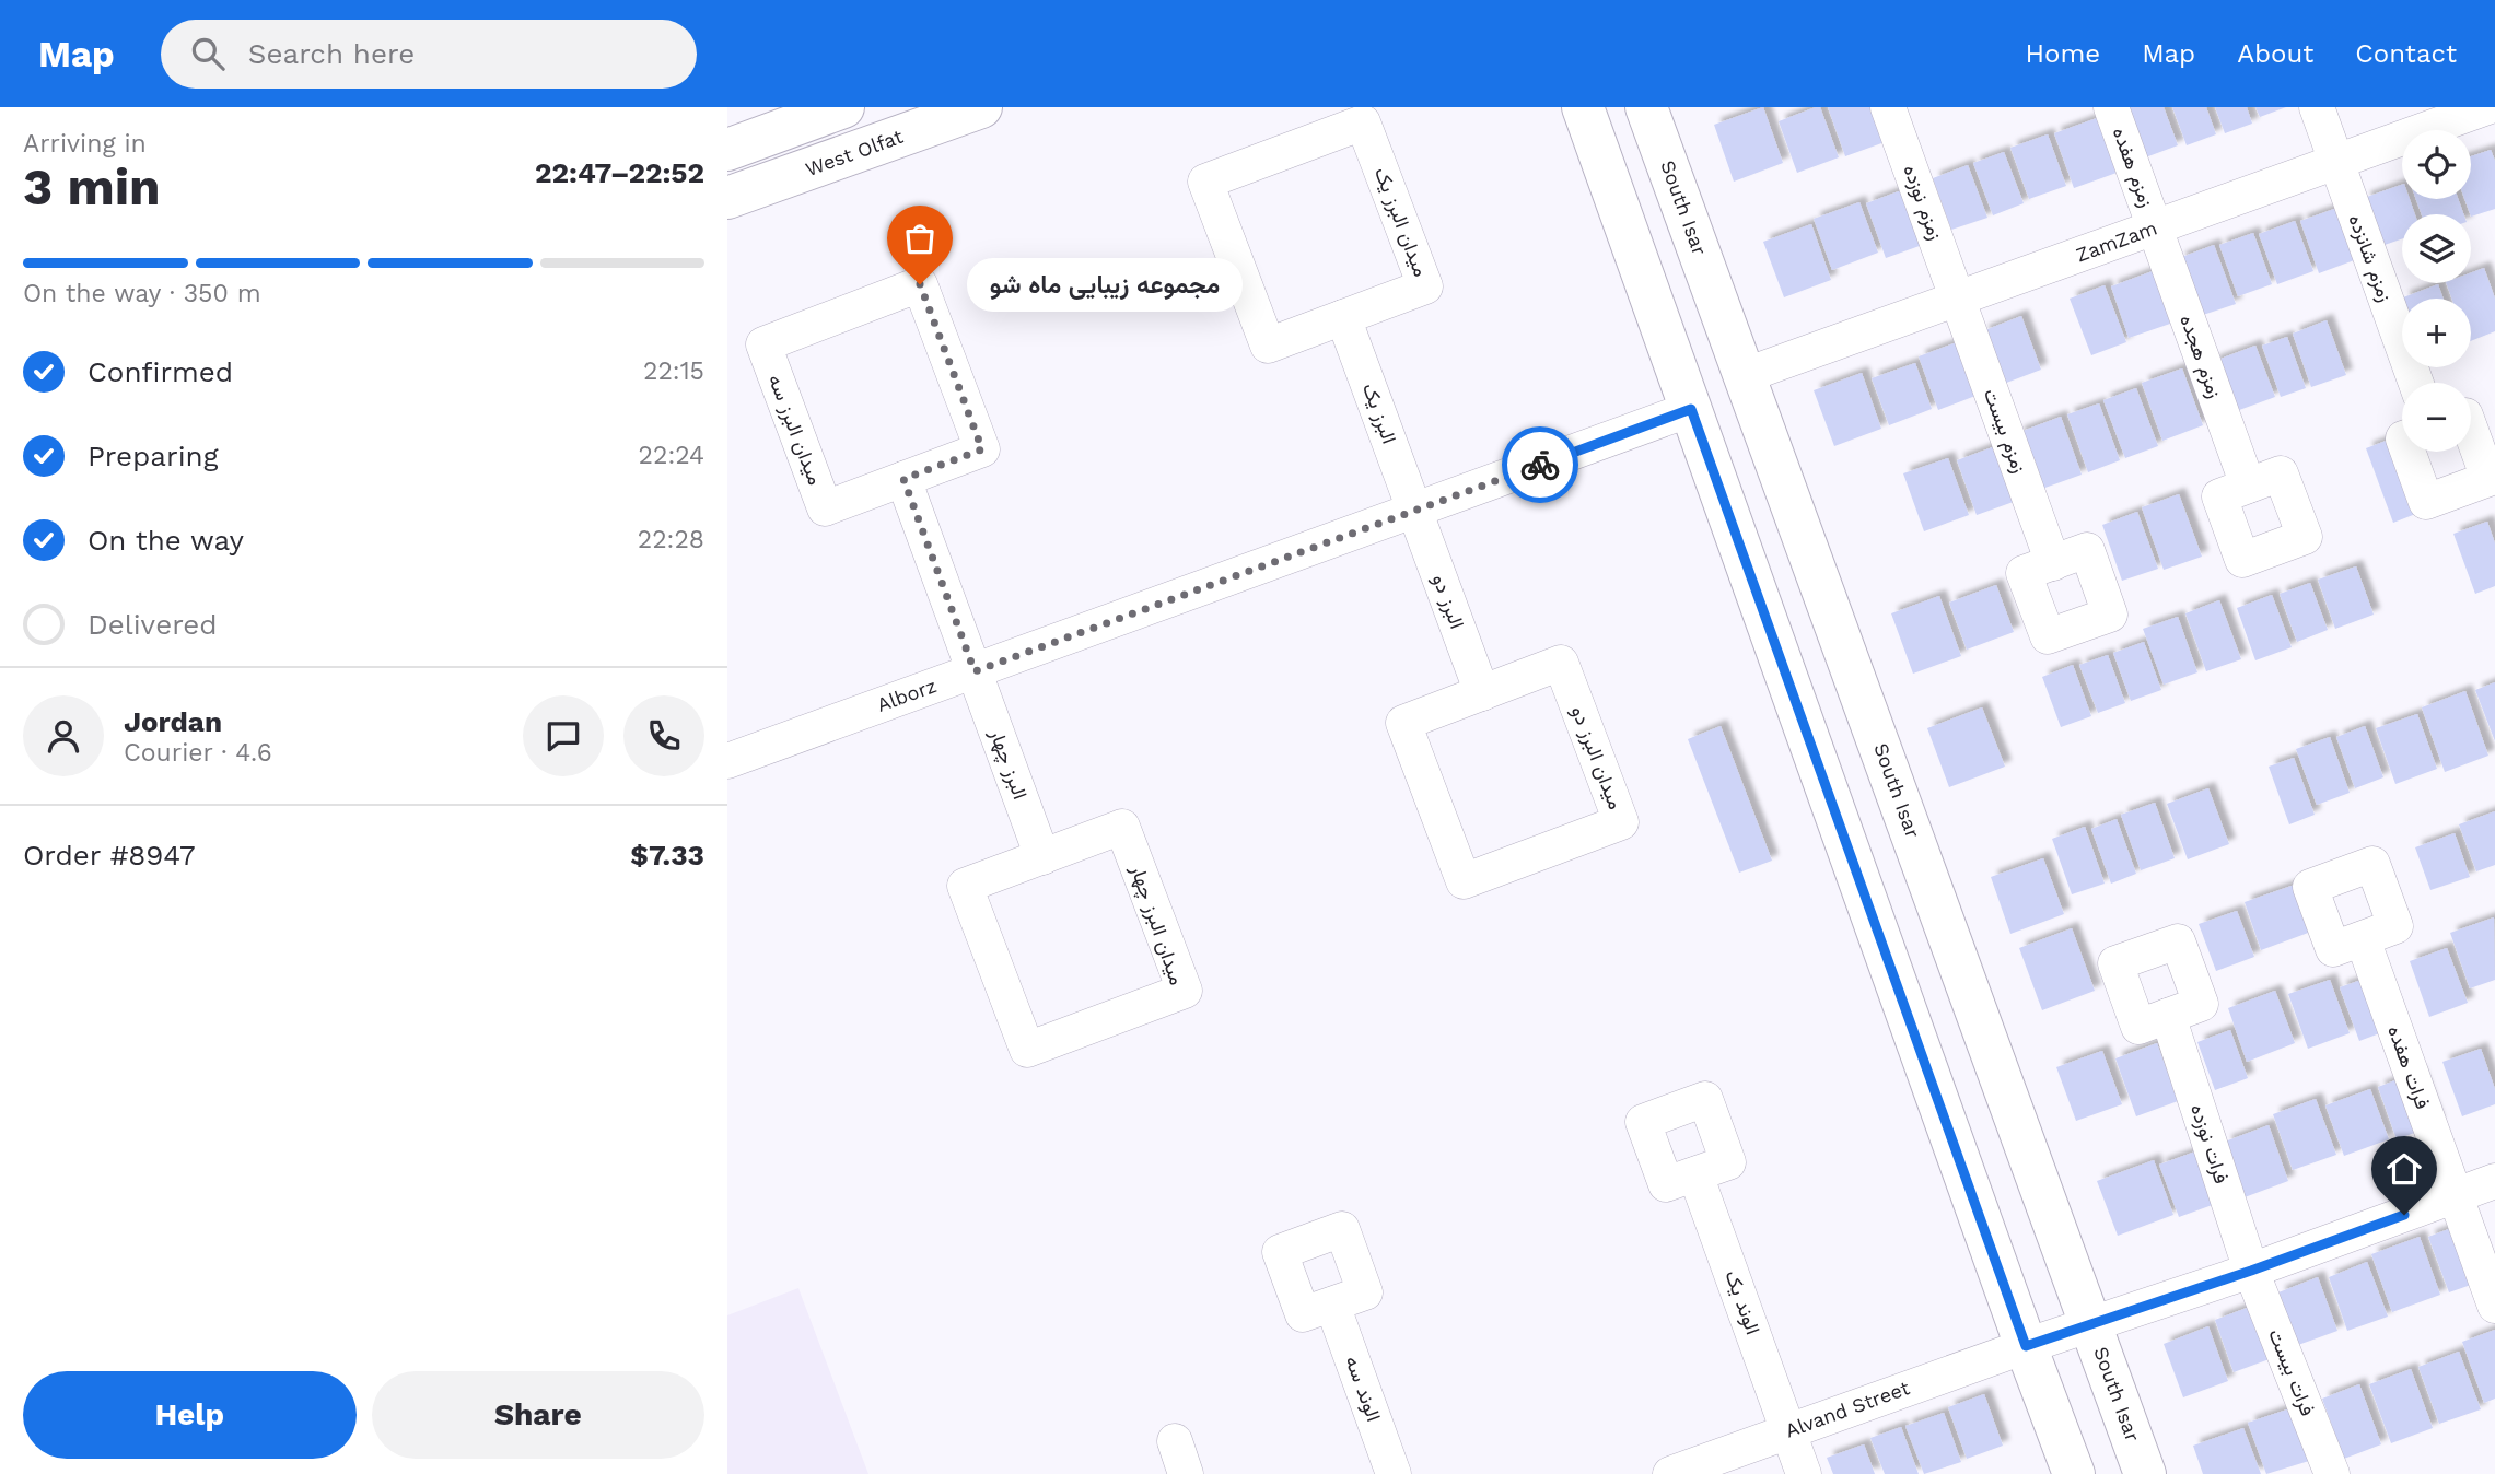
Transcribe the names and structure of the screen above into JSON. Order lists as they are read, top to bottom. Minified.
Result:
{"streets":{"main road":["West Olfat","South Isar"],"street":["زمزم هفده","زمزم نوزده","میدان البرز یک","ZamZam","زمزم شانزده","زمزم هجده","البرز یک","میدان البرز سه","زمزم بیست","البرز دو","Alborz","میدان البرز دو","البرز چهار","میدان البرز چهار","فرات هفده","فرات نوزده","الوند یک","فرات بیست","الوند سه","Alvand Street"]},"crossings":[["زمزم هفده","ZamZam"],["زمزم هفده","زمزم هجده"],["زمزم نوزده","ZamZam"],["زمزم نوزده","زمزم بیست"],["South Isar","ZamZam"],["South Isar","Alvand Street"],["میدان البرز یک","البرز یک"],["ZamZam","زمزم شانزده"],["ZamZam","زمزم هجده"],["ZamZam","زمزم بیست"],["البرز یک","البرز دو"],["البرز یک","Alborz"],["میدان البرز سه","البرز چهار"],["البرز دو","Alborz"],["البرز دو","میدان البرز دو"],["Alborz","البرز چهار"],["البرز چهار","میدان البرز چهار"],["فرات هفده","Alvand Street"],["فرات نوزده","فرات بیست"],["فرات نوزده","Alvand Street"],["الوند یک","Alvand Street"],["فرات بیست","Alvand Street"]],"places":["مجموعه زیبایی ماه شو"],"page":{"header":"Map","search":"Search here","nav":["Home","Map","About","Contact"],"heading":["3 min","Arriving in","22:47–22:52"],"panel":["Jordan","Courier · 4.6","Order #8947","$7.33"],"map_buttons":["+","−"],"bar":"On the way · 350 m","bubble":"مجموعه زیبایی ماه شو","list":[["Confirmed","22:15"],["Preparing","22:24"],["On the way","22:28"],"Delivered"],"buttons":["Help","Share"]}}
